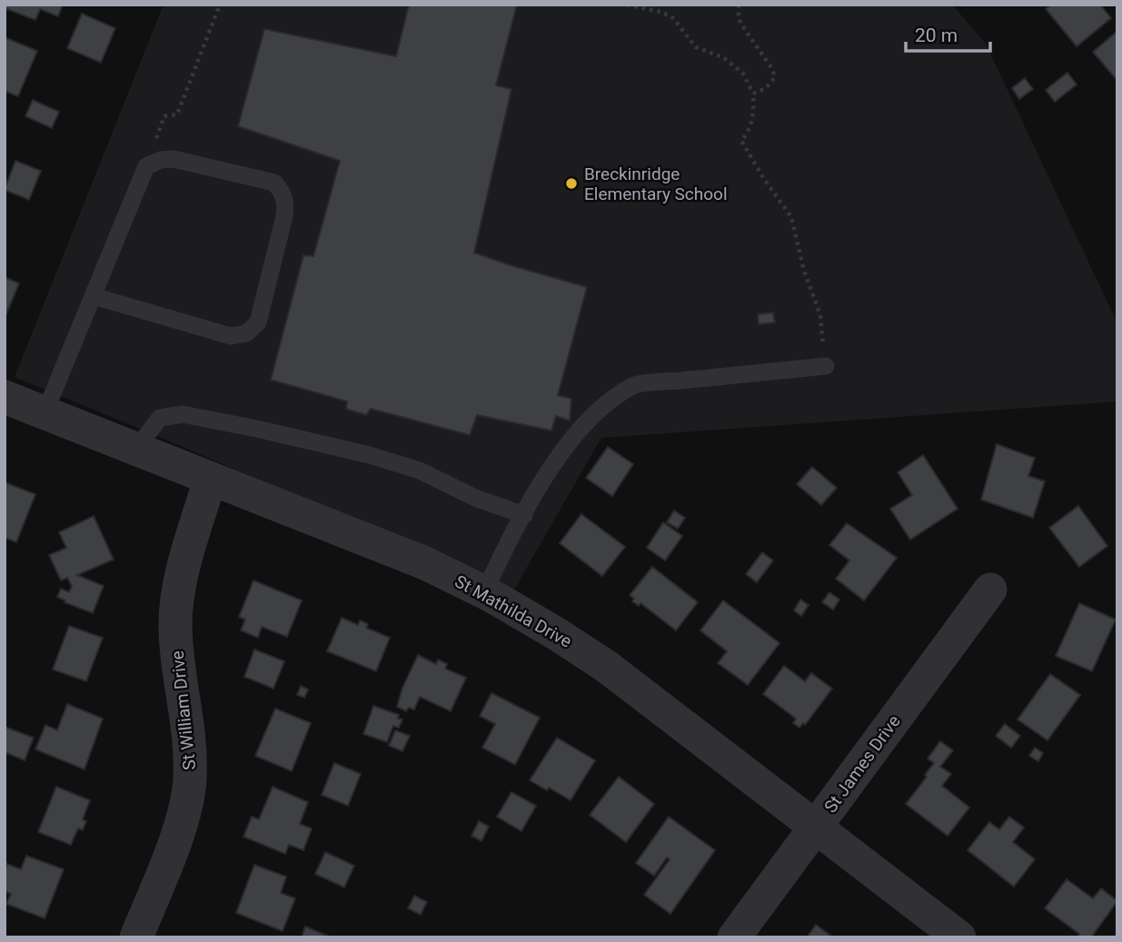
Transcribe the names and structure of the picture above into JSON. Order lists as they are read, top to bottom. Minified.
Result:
{"streets":{"street":["St Mathilda Drive","St William Drive","St James Drive"]},"crossings":[["St Mathilda Drive","St William Drive"],["St Mathilda Drive","St James Drive"]],"places":["Breckinridge Elementary School"],"scale_bar":"20 m"}
